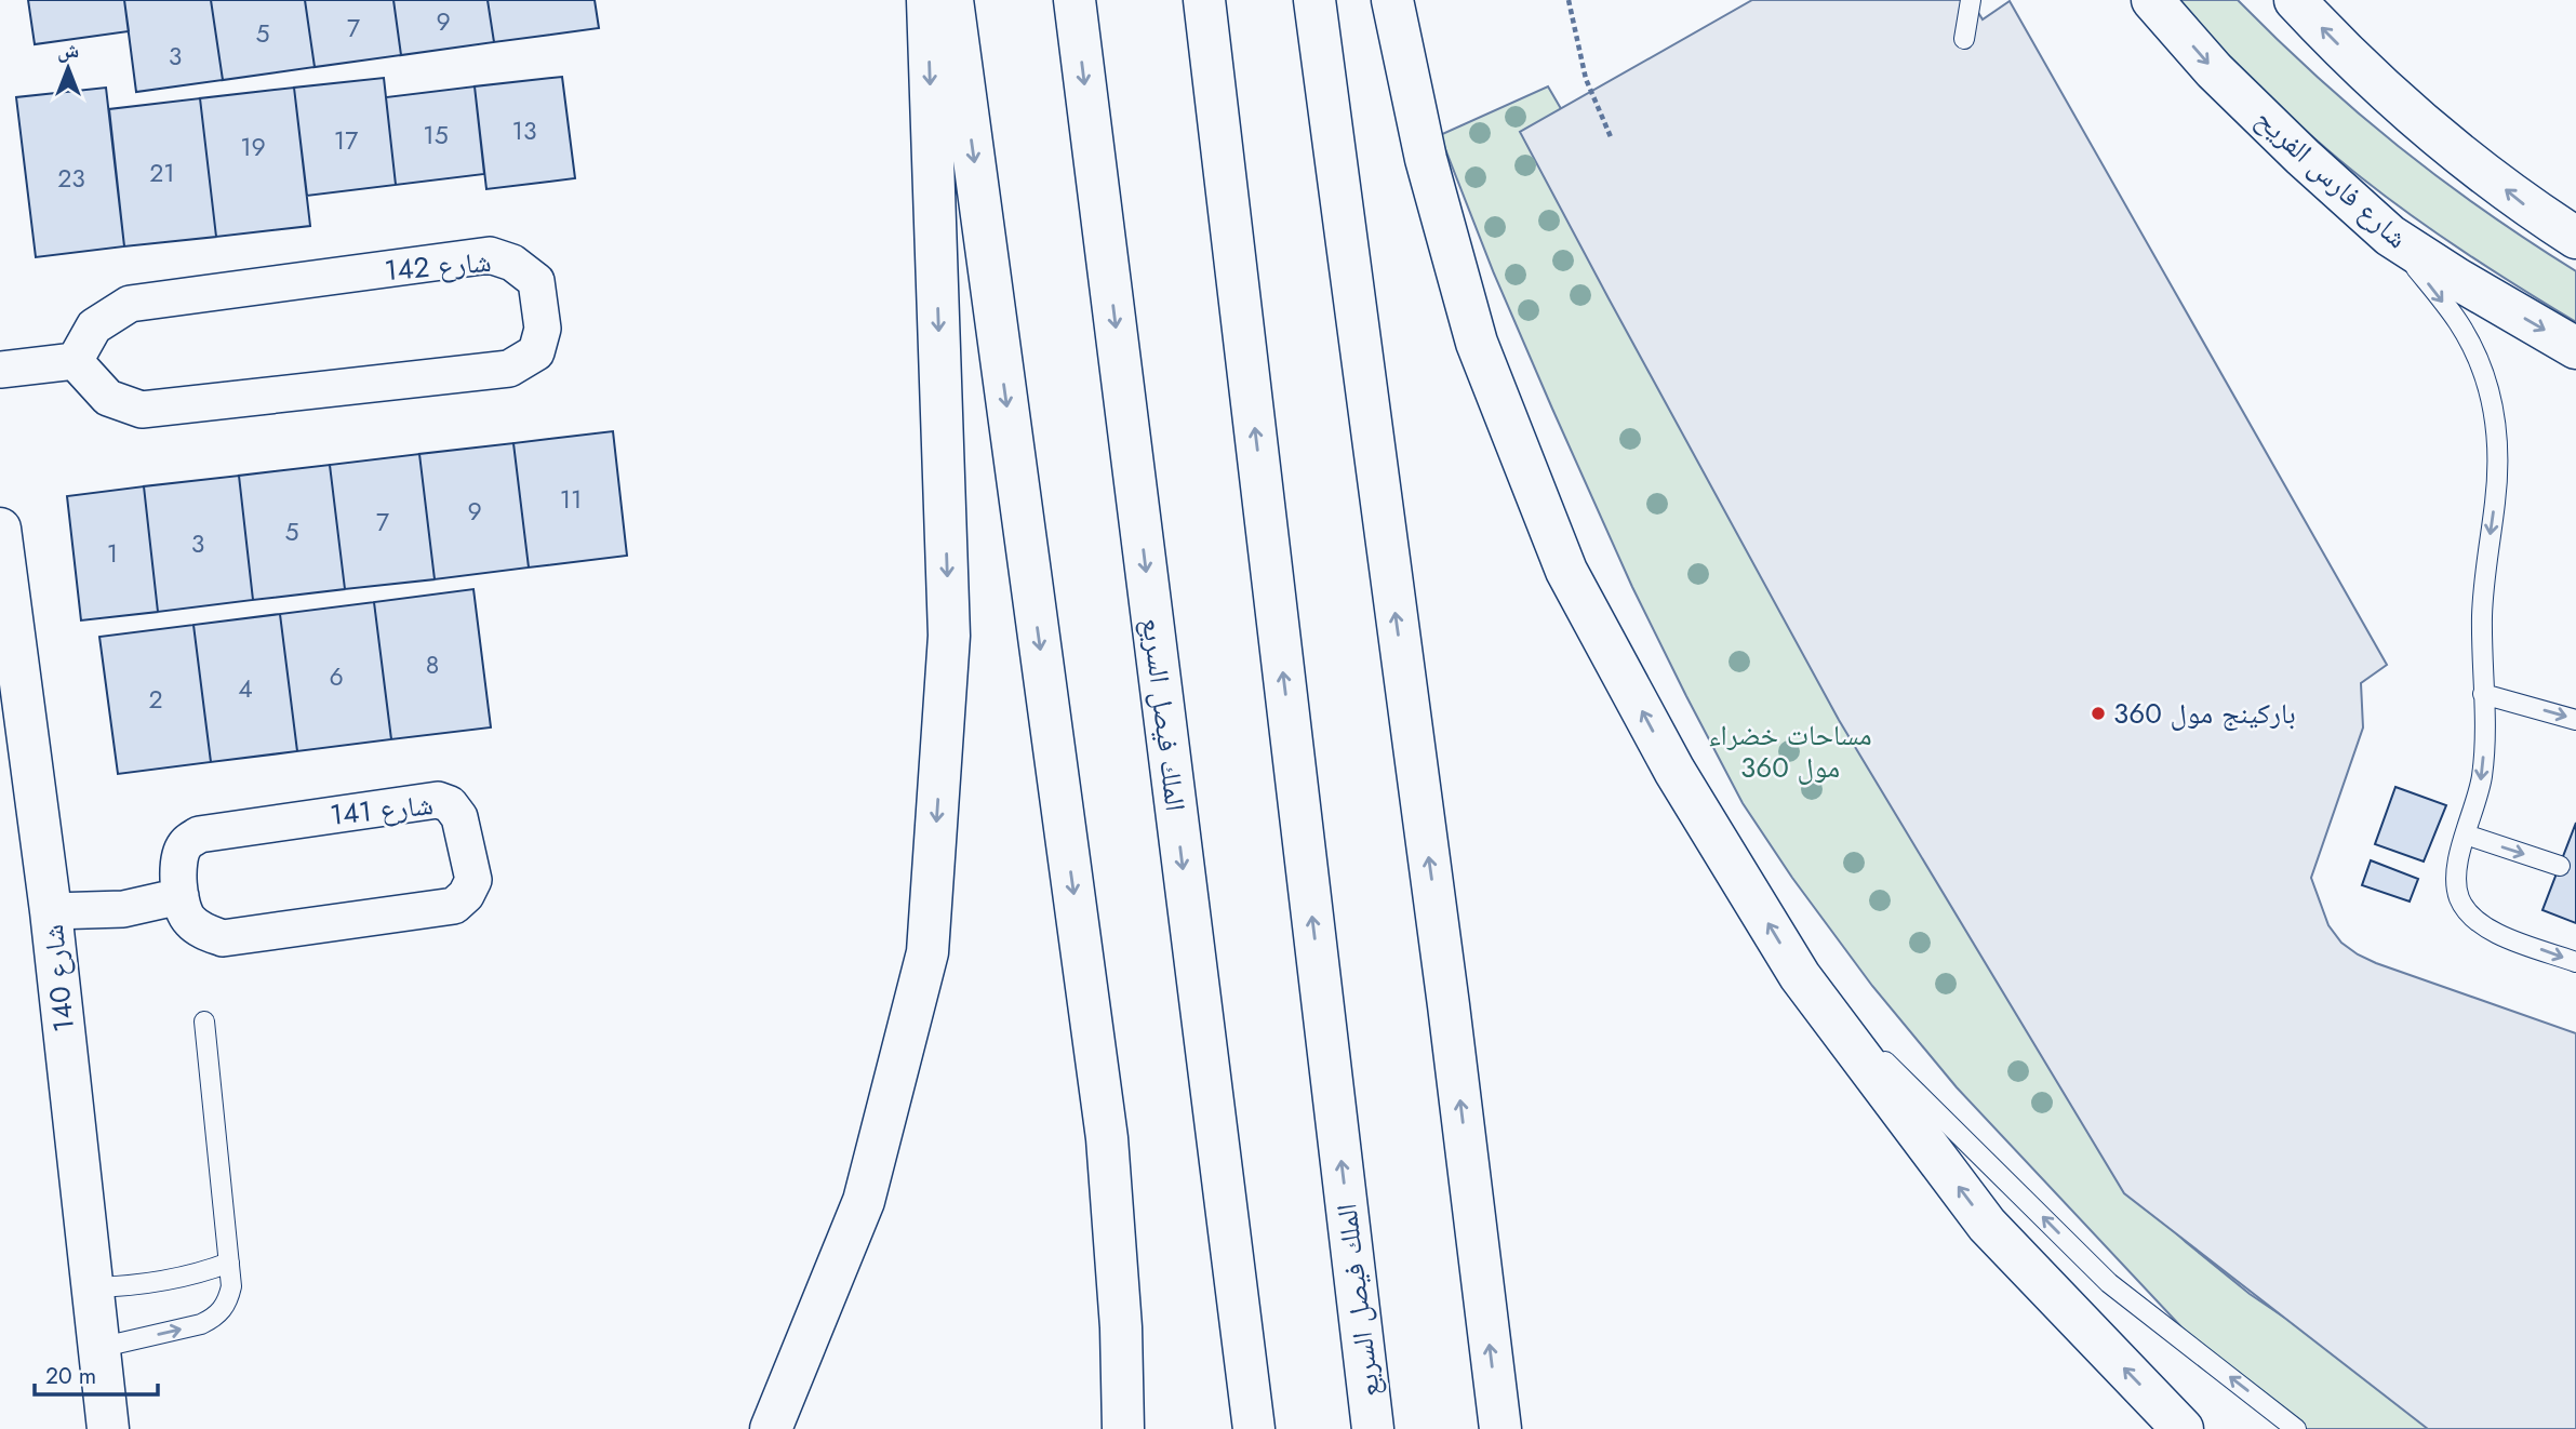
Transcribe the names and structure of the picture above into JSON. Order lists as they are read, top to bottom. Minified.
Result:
{"streets":{"main road":["شارع فارس الفريح","الملك فيصل السريع","شارع 140"],"street":["شارع 142","شارع 141"]},"parks":["مساحات خضراء 360 مول"],"places":["باركينج مول 360"],"house_numbers":["9","7","5","3","13","15","17","19","21","23","11","9","7","5","3","1","8","6","4","2"],"scale_bar":"20 m","north":"top"}
